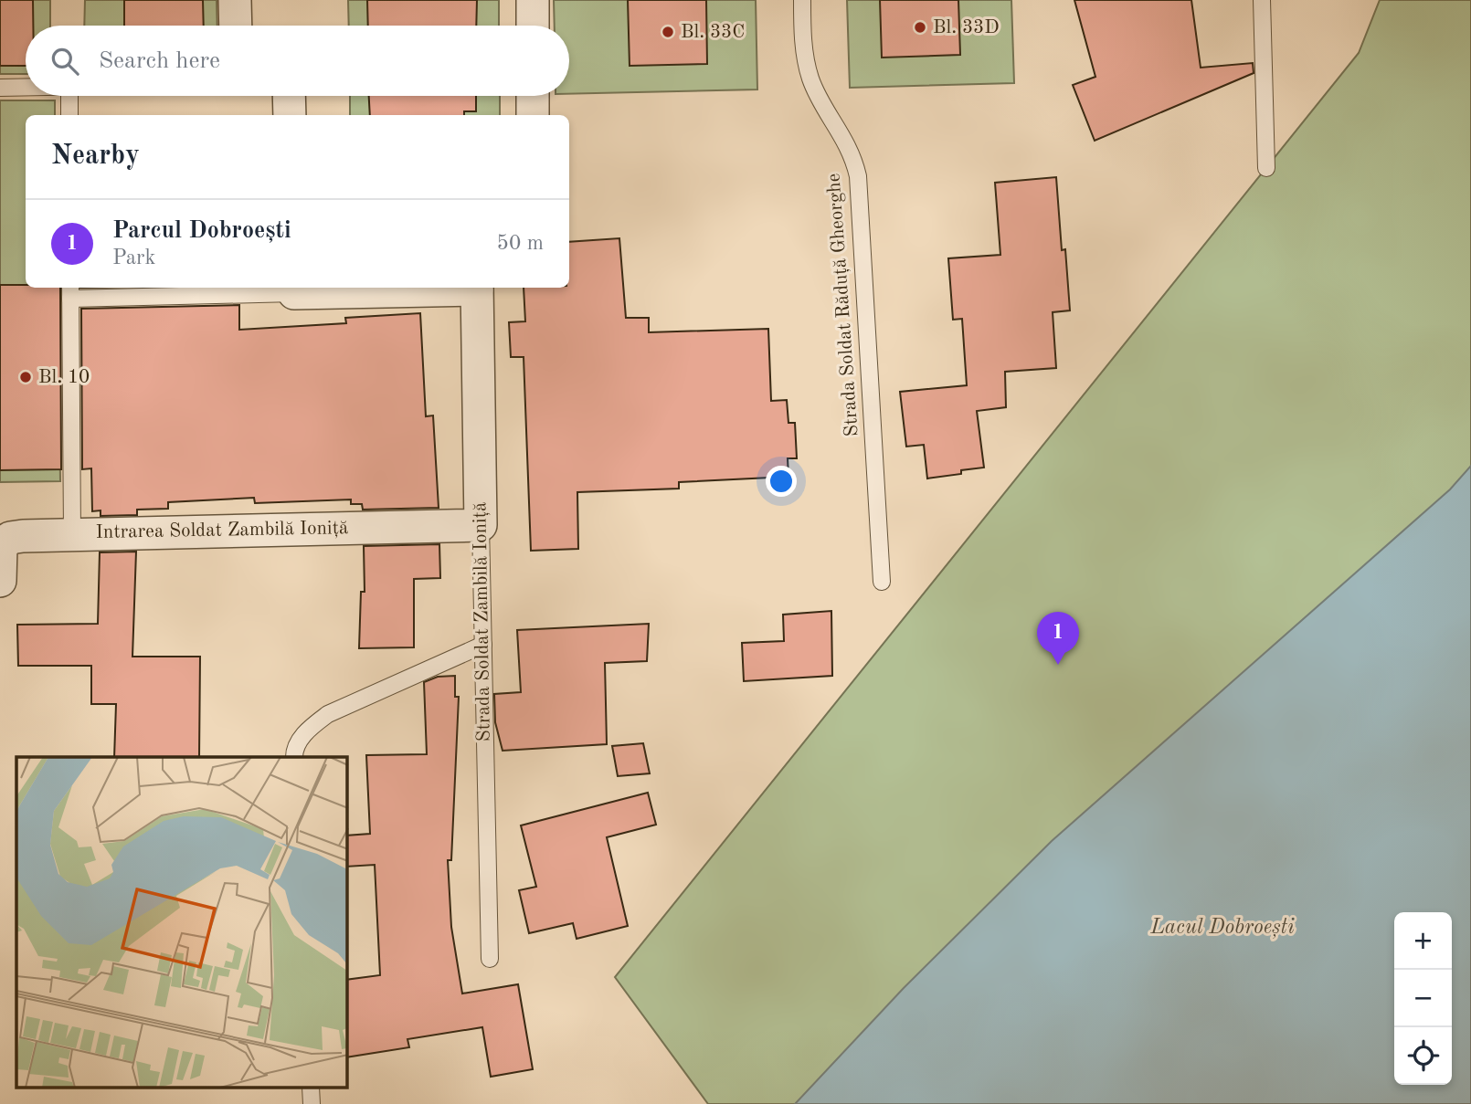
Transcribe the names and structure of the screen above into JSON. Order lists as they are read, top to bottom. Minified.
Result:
{"streets":{"street":["Intrarea Soldat Zambilă Ioniță","Strada Soldat Zambilă Ioniță"],"lane":["Strada Soldat Răduță Gheorghe"]},"crossings":[["Intrarea Soldat Zambilă Ioniță","Strada Soldat Zambilă Ioniță"]],"water":["Lacul Dobroești"],"places":["Bl. 33D","Bl. 33C","Bl. 10"],"page":{"search":"Search here","heading":"Nearby","list":[{"mark":"1","name":"Parcul Dobroești","note":"Park","value":"50 m"}],"pins":"1","map_buttons":["+","−"]}}
